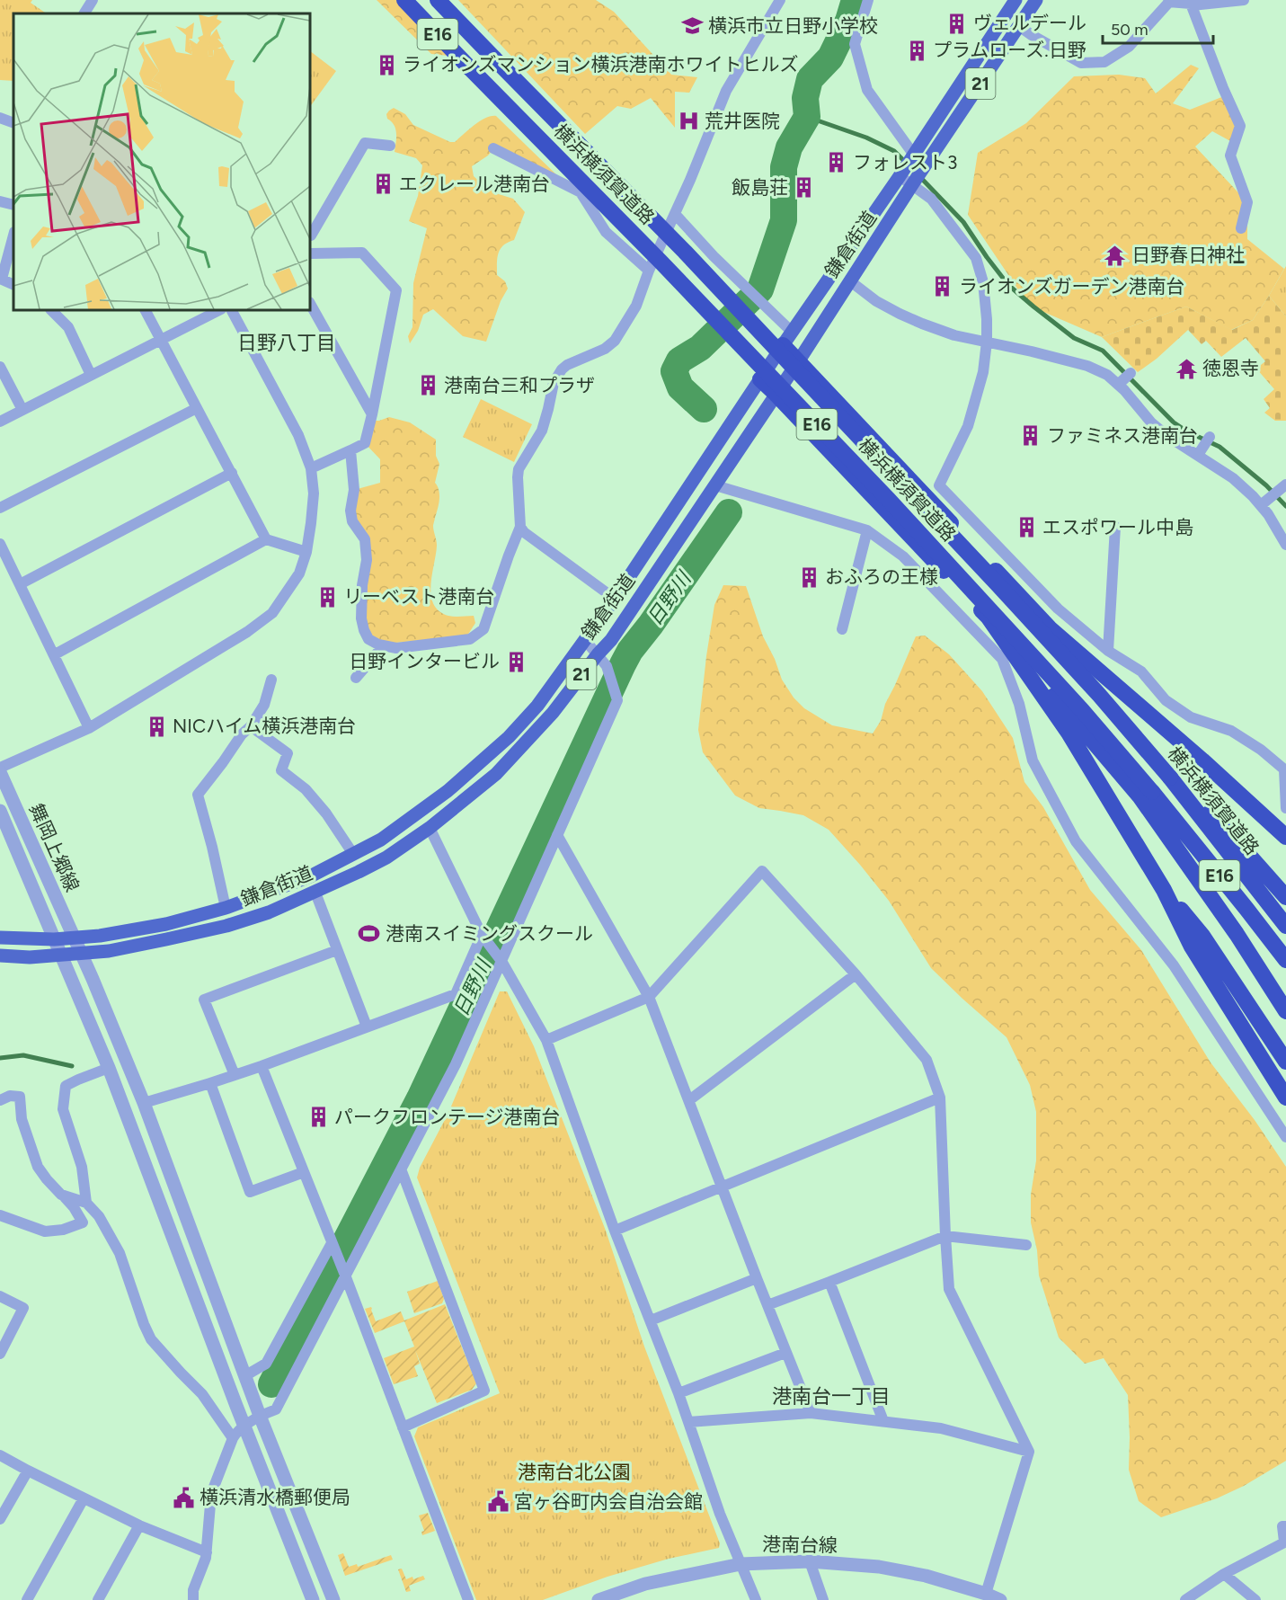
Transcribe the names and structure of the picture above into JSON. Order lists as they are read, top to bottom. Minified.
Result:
{"streets":{"highway":["E16","横浜横須賀道路"],"main road":["21","鎌倉街道"],"street":["舞岡上郷線","港南台線"]},"crossings":[["鎌倉街道","舞岡上郷線"]],"districts":["日野八丁目","港南台一丁目"],"water":["日野川"],"parks":["港南台北公園"],"places":{"building":["ヴェルデール","プラムローズ.日野","ライオンズマンション横浜港南ホワイトヒルズ","フォレスト3","エクレール港南台","飯島荘","ライオンズガーデン港南台","港南台三和プラザ","ファミネス港南台","エスポワール中島","おふろの王様","リーベスト港南台","日野インタービル","NICハイム横浜港南台","パークフロンテージ港南台"],"school or university":["横浜市立日野小学校"],"hospital":["荒井医院"],"temple":["日野春日神社","徳恩寺"],"sports":["港南スイミングスクール"],"public building":["横浜清水橋郵便局","宮ヶ谷町内会自治会館"]},"scale_bar":"50 m"}
